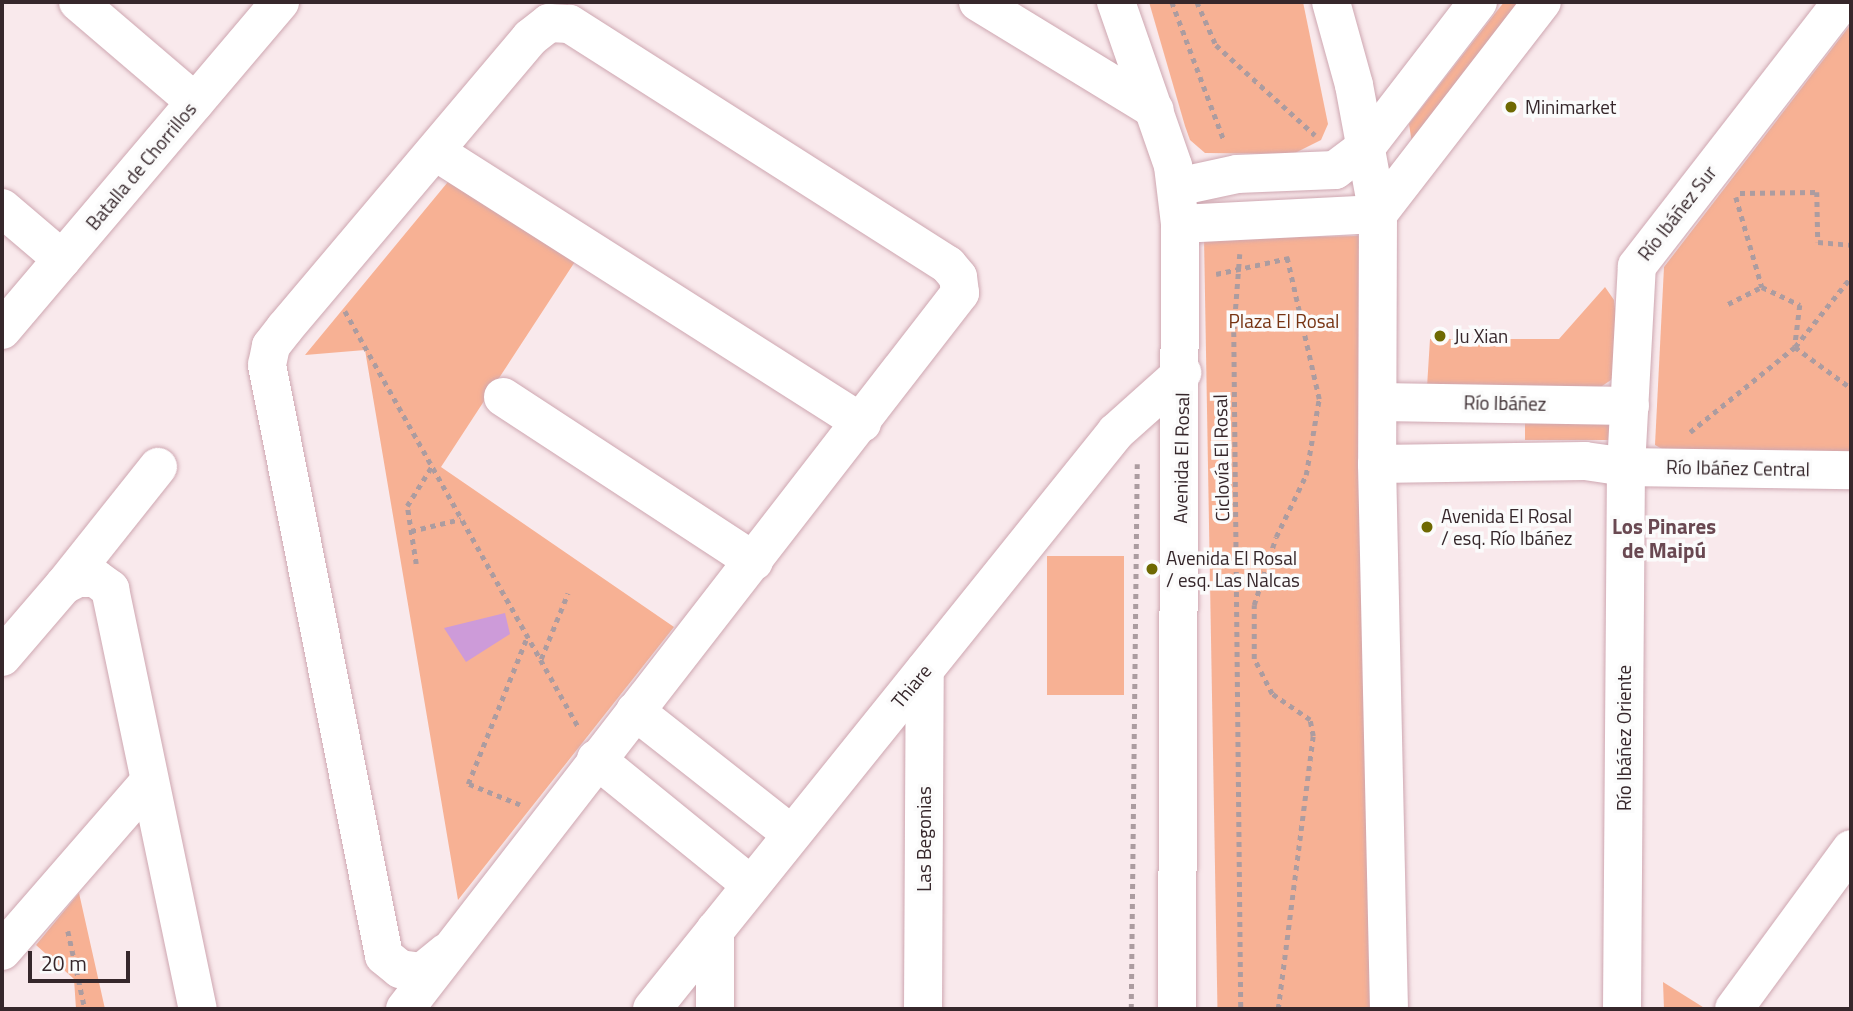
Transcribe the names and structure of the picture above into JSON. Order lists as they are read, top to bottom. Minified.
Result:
{"streets":{"street":["Batalla de Chorrillos","Río Ibáñez Sur","Río Ibáñez","Avenida El Rosal","Río Ibáñez Central","Thiare","Río Ibáñez Oriente","Las Begonias"],"path":["Ciclovía El Rosal"]},"crossings":[["Río Ibáñez Sur","Río Ibáñez"],["Río Ibáñez Sur","Río Ibáñez Central"],["Río Ibáñez Sur","Río Ibáñez Oriente"],["Avenida El Rosal","Thiare"],["Río Ibáñez Central","Río Ibáñez Oriente"],["Thiare","Las Begonias"]],"districts":["Los Pinares de Maipú"],"parks":["Plaza El Rosal"],"places":["Minimarket","Ju Xian","Avenida El Rosal / esq. Río Ibáñez","Avenida El Rosal / esq. Las Nalcas"],"scale_bar":"20 m"}
